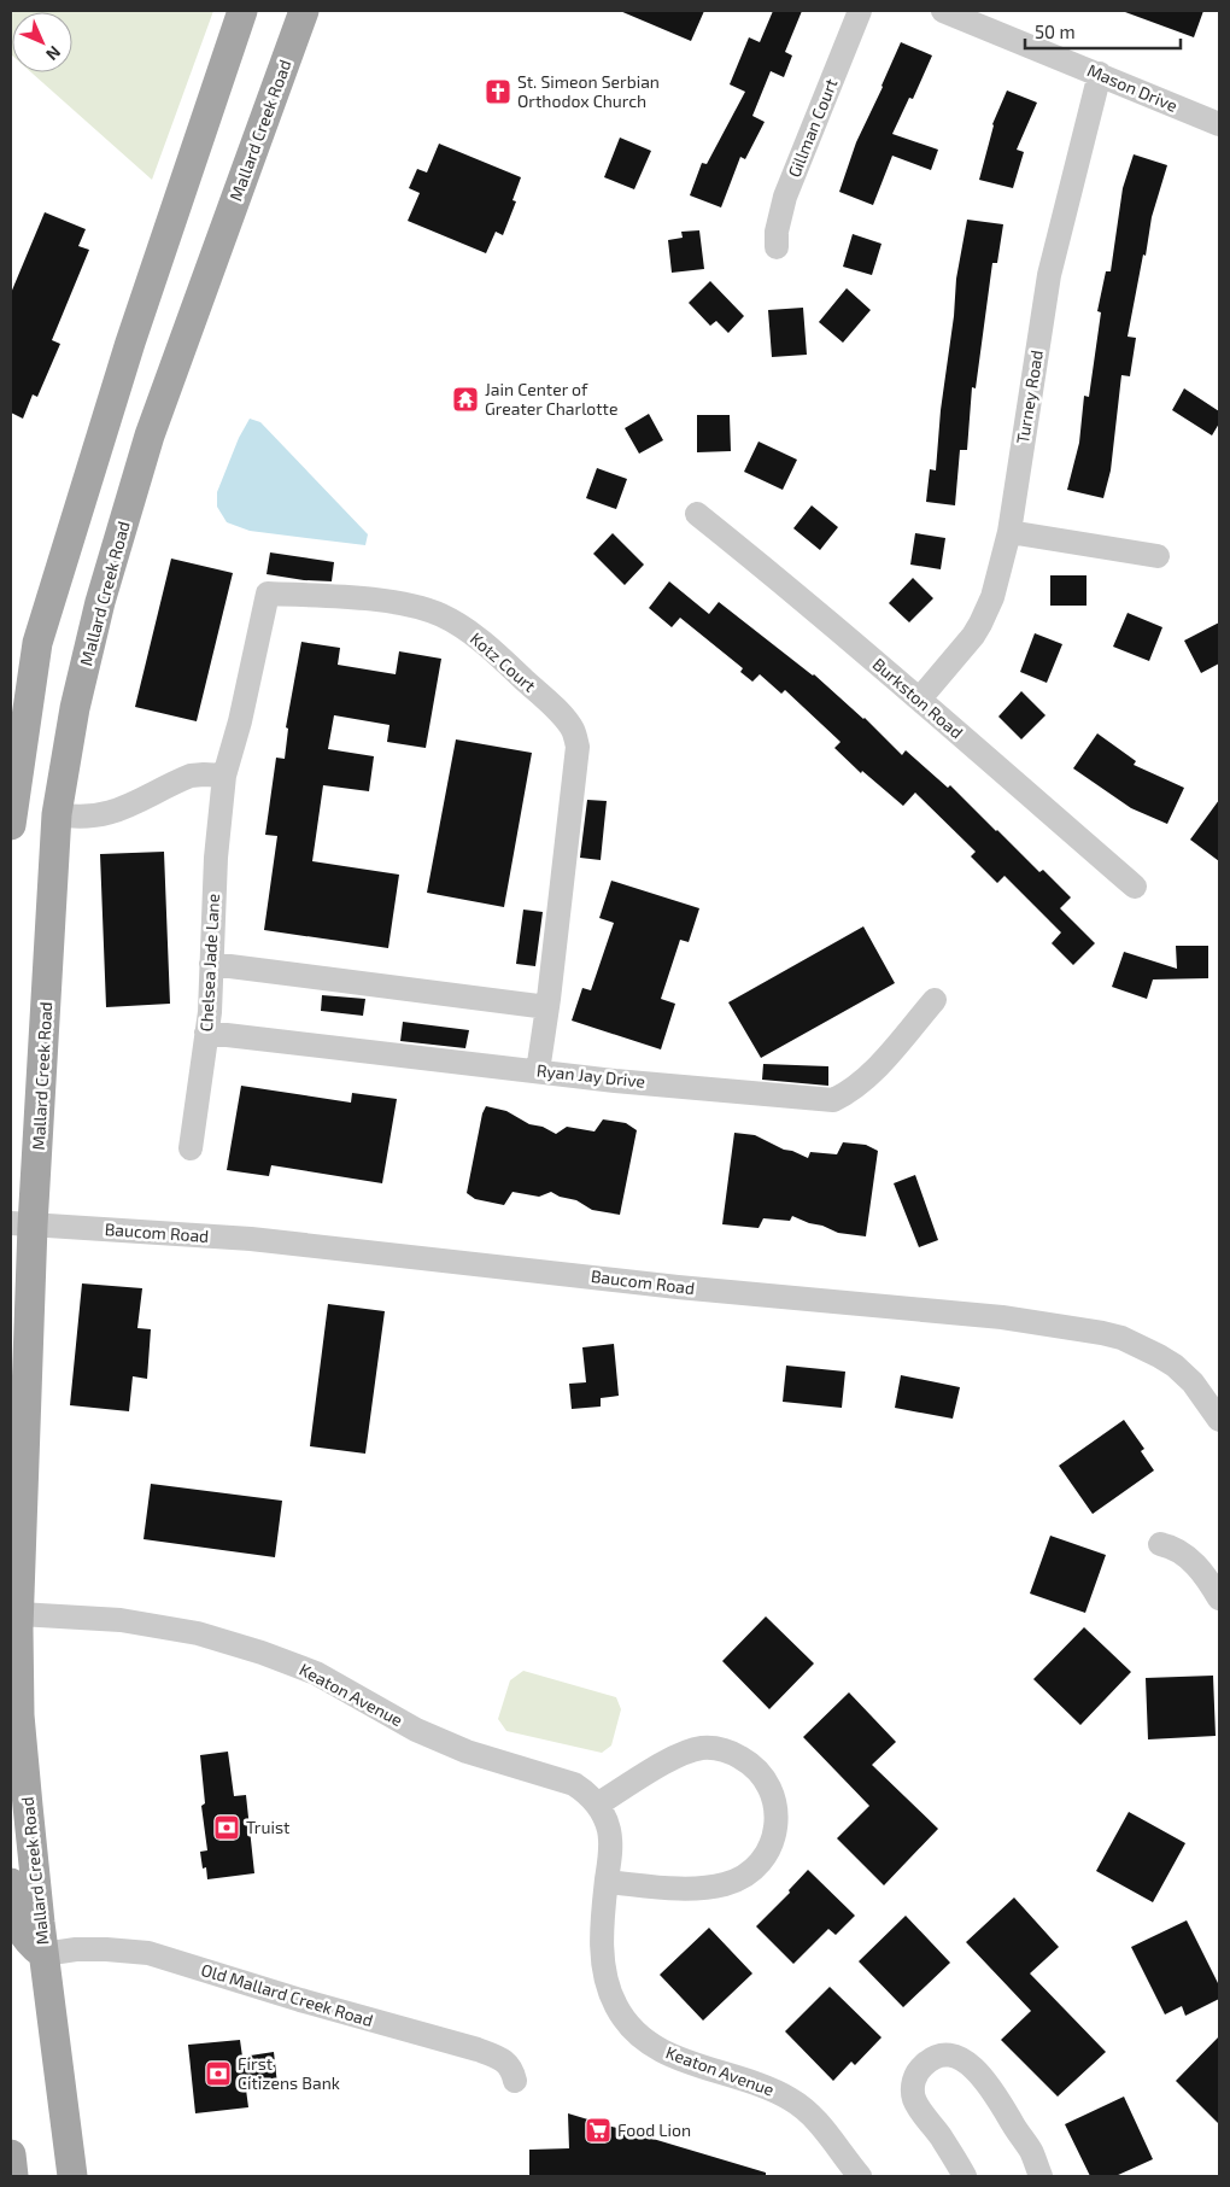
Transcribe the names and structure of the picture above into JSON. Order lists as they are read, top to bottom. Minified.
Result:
{"streets":{"main road":["Mallard Creek Road"],"street":["Mason Drive","Gillman Court","Turney Road","Kotz Court","Burkston Road","Chelsea Jade Lane","Ryan Jay Drive","Baucom Road","Keaton Avenue","Old Mallard Creek Road"]},"crossings":[["Mason Drive","Turney Road"],["Mallard Creek Road","Baucom Road"],["Mallard Creek Road","Keaton Avenue"],["Mallard Creek Road","Old Mallard Creek Road"],["Turney Road","Burkston Road"],["Kotz Court","Chelsea Jade Lane"],["Kotz Court","Ryan Jay Drive"],["Chelsea Jade Lane","Ryan Jay Drive"]],"places":{"church":["St. Simeon Serbian Orthodox Church"],"temple":["Jain Center of Greater Charlotte"],"bank":["Truist","First Citizens Bank"],"supermarket":["Food Lion"]},"scale_bar":"50 m","north":"bottom right"}
